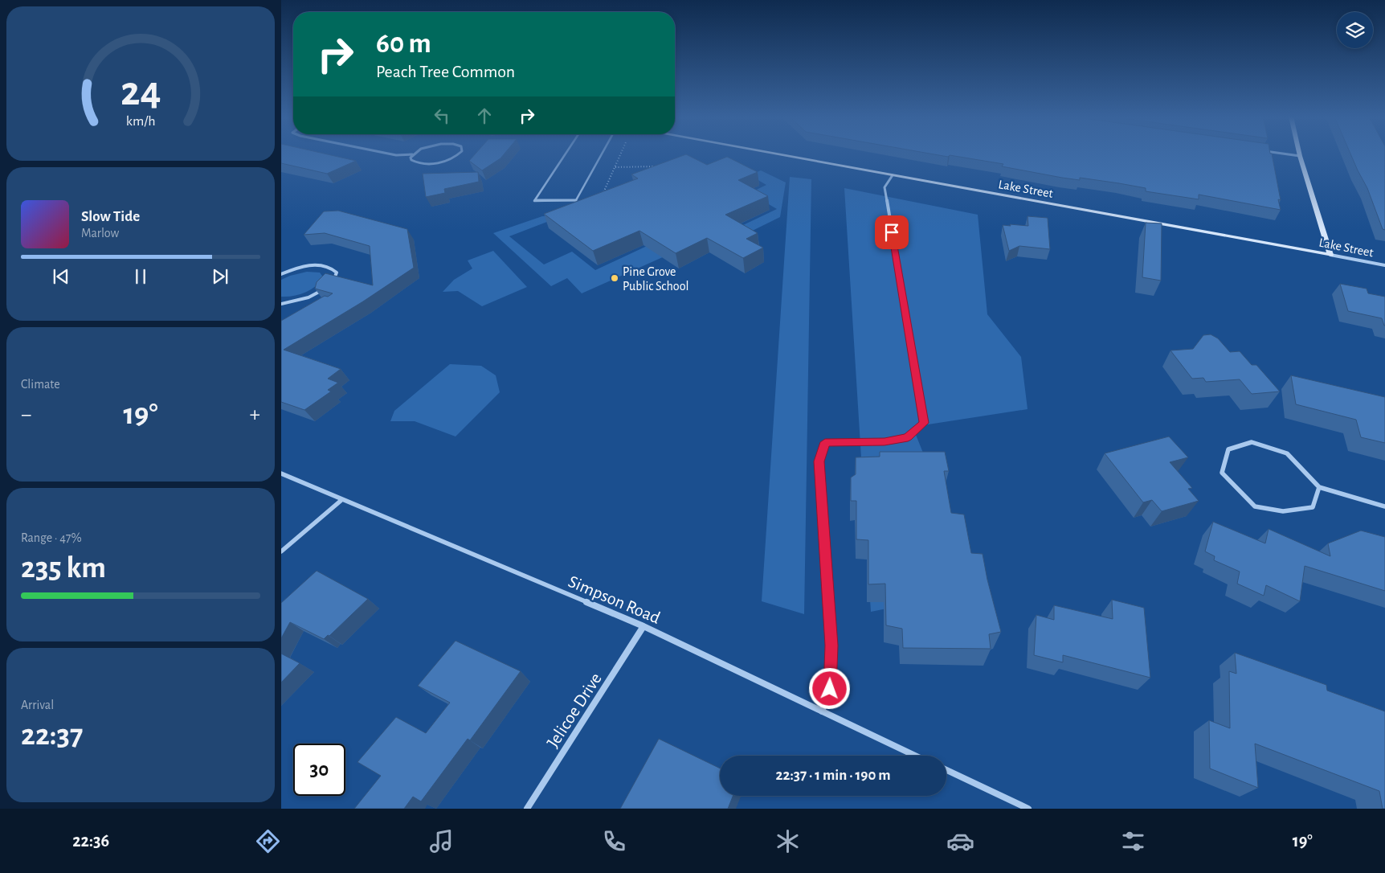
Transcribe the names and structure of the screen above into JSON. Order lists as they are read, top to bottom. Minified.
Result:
{"streets":{"street":["Lake Street","Simpson Road","Jelicoe Drive"]},"crossings":[["Simpson Road","Jelicoe Drive"]],"places":["Pine Grove Public School"],"page":{"turn":["60 m","Peach Tree Common"],"song":["Slow Tide","Marlow"],"tile":["Climate",["Range · 47%","235 km"],["Arrival","22:37"]],"heat":["−","19°","+"],"limit":"30","trip":"22:37 · 1 min · 190 m","tabs":["22:36","19°"],"gauge":["24","km/h"]}}
